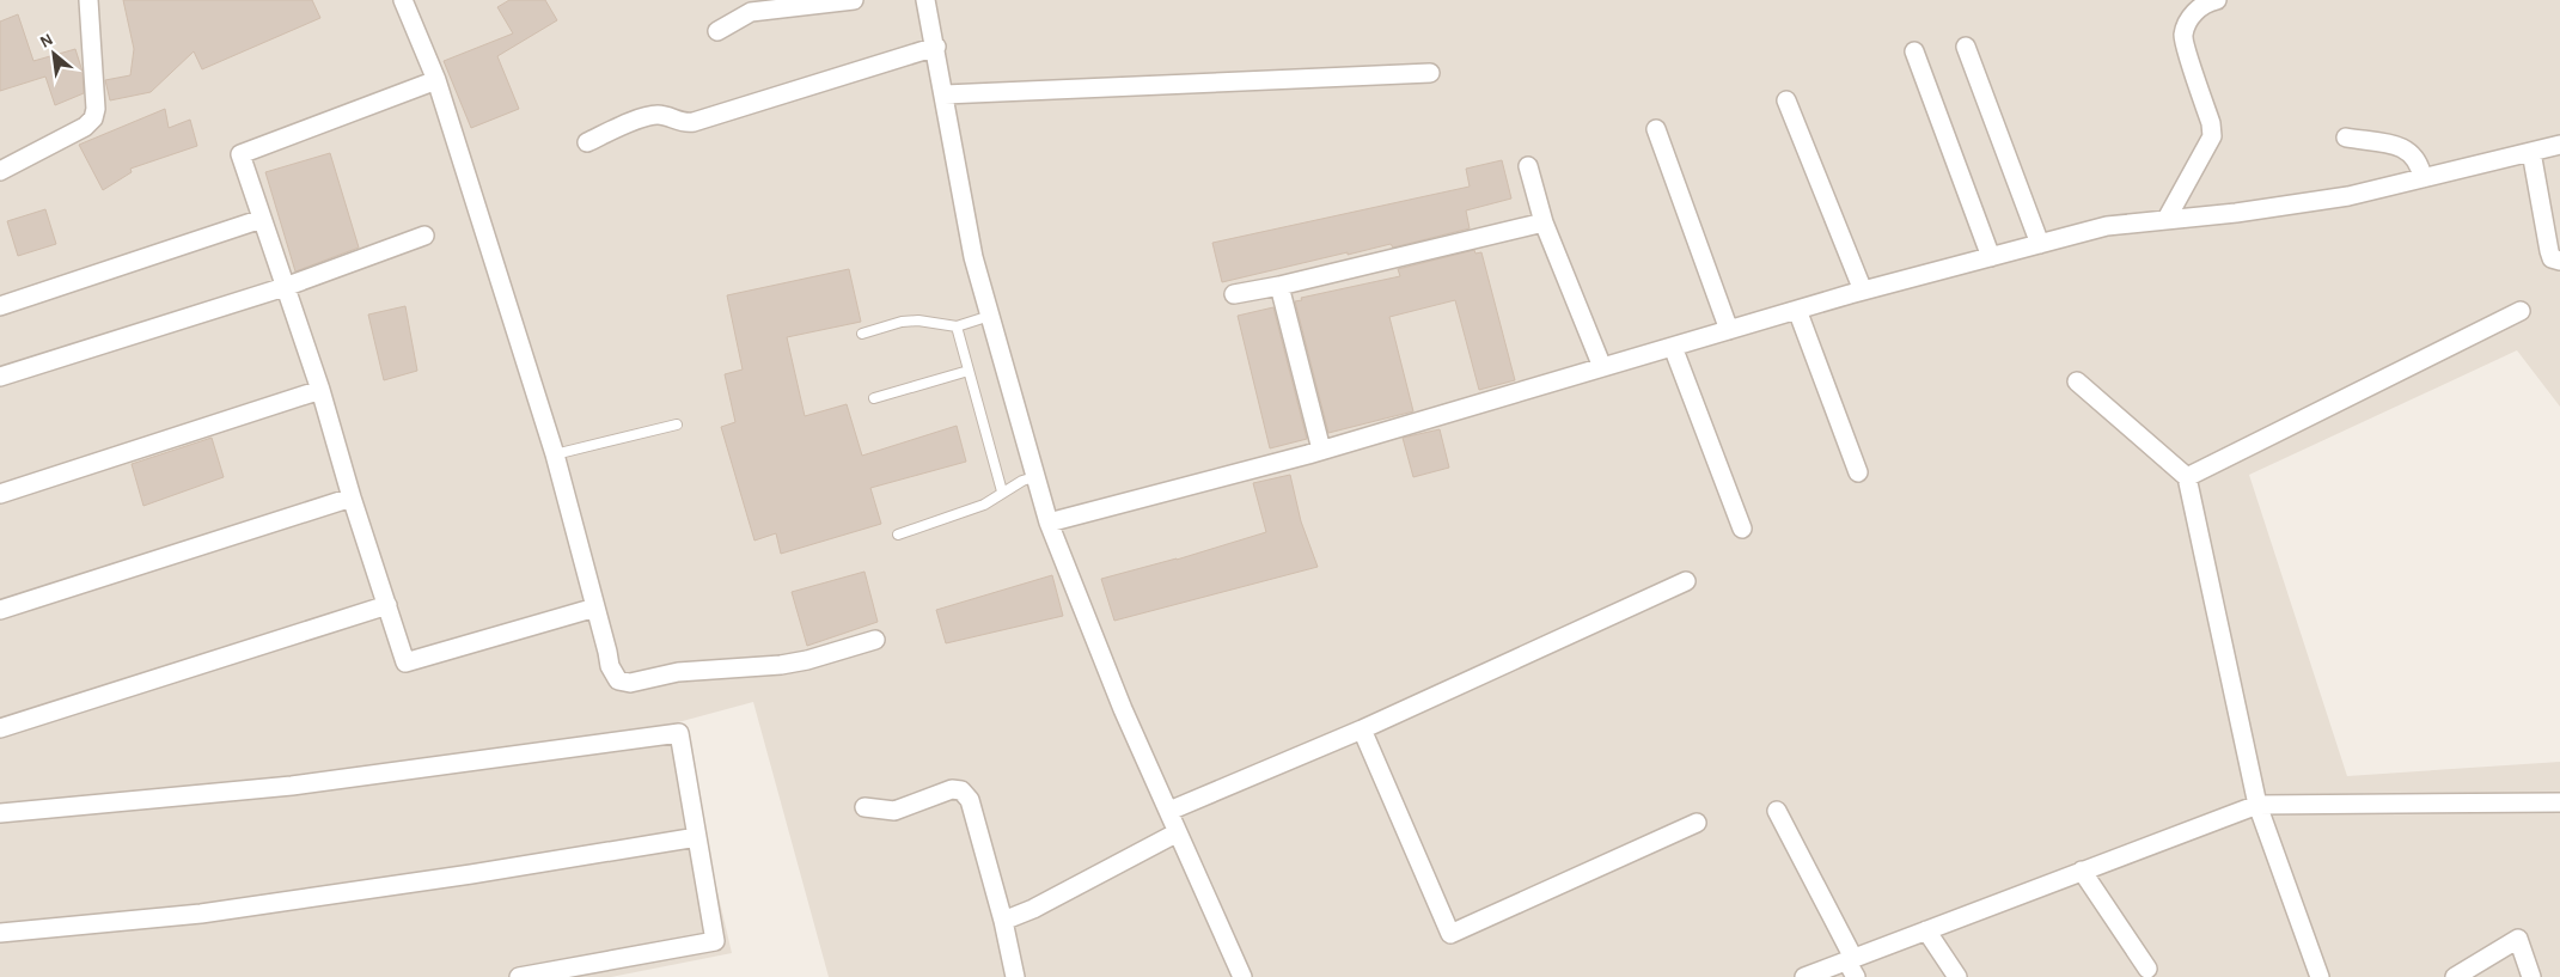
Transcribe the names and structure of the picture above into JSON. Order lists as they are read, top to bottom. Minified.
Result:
{"north":"top left"}
